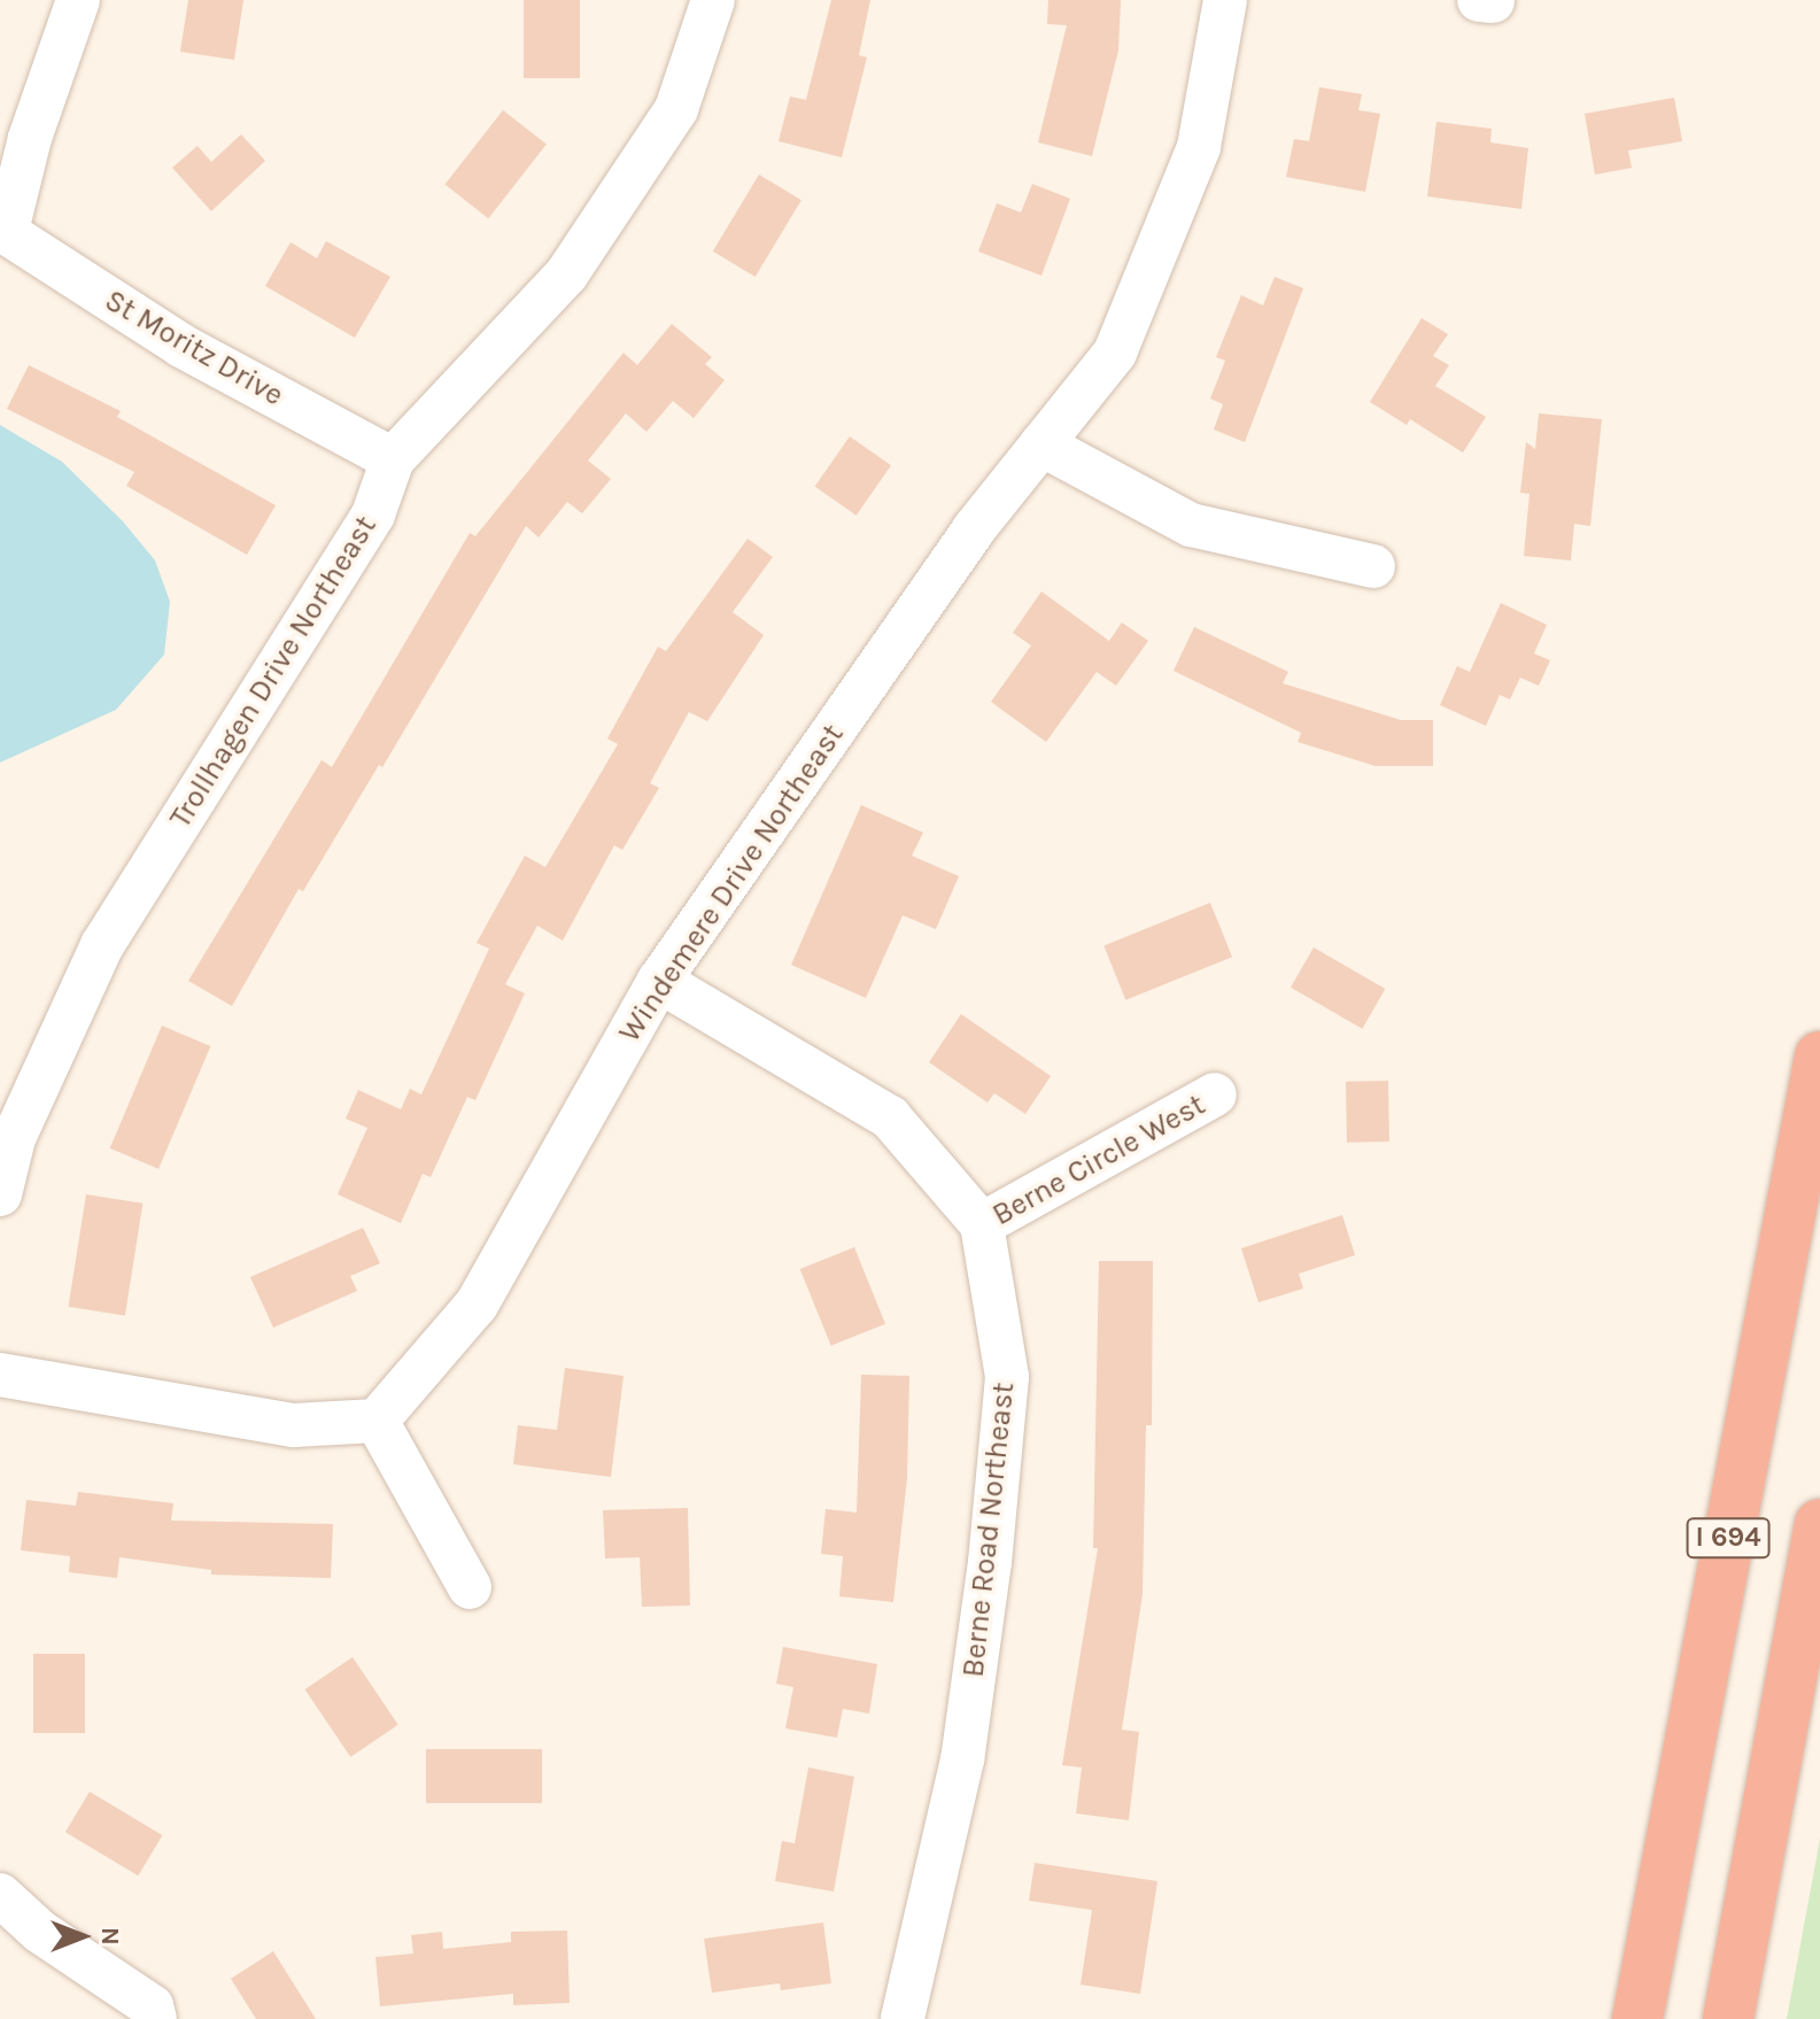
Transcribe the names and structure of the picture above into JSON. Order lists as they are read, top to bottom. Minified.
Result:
{"streets":{"highway":["I 694"],"street":["St Moritz Drive","Trollhagen Drive Northeast","Windemere Drive Northeast","Berne Circle West","Berne Road Northeast"]},"crossings":[["St Moritz Drive","Trollhagen Drive Northeast"],["Berne Circle West","Berne Road Northeast"]],"north":"right"}
